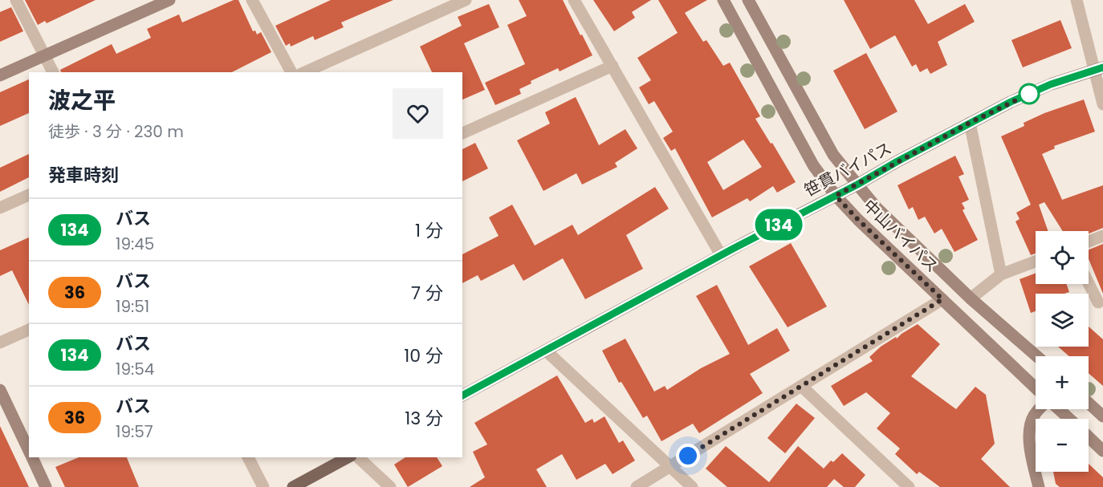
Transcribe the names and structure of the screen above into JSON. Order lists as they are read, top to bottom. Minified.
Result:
{"streets":{"main road":["笹貫バイパス"],"street":["中山バイパス"]},"crossings":[["笹貫バイパス","中山バイパス"]],"lines":["bus line 134"],"page":{"on_map":"134","heading":[["波之平","徒歩 · 3 分 · 230 m"],"発車時刻"],"list":[{"mark":"134","name":"バス","note":"19:45","value":"1 分"},{"mark":"36","name":"バス","note":"19:51","value":"7 分"},{"mark":"134","name":"バス","note":"19:54","value":"10 分"},{"mark":"36","name":"バス","note":"19:57","value":"13 分"}],"map_buttons":["+","−"]}}
